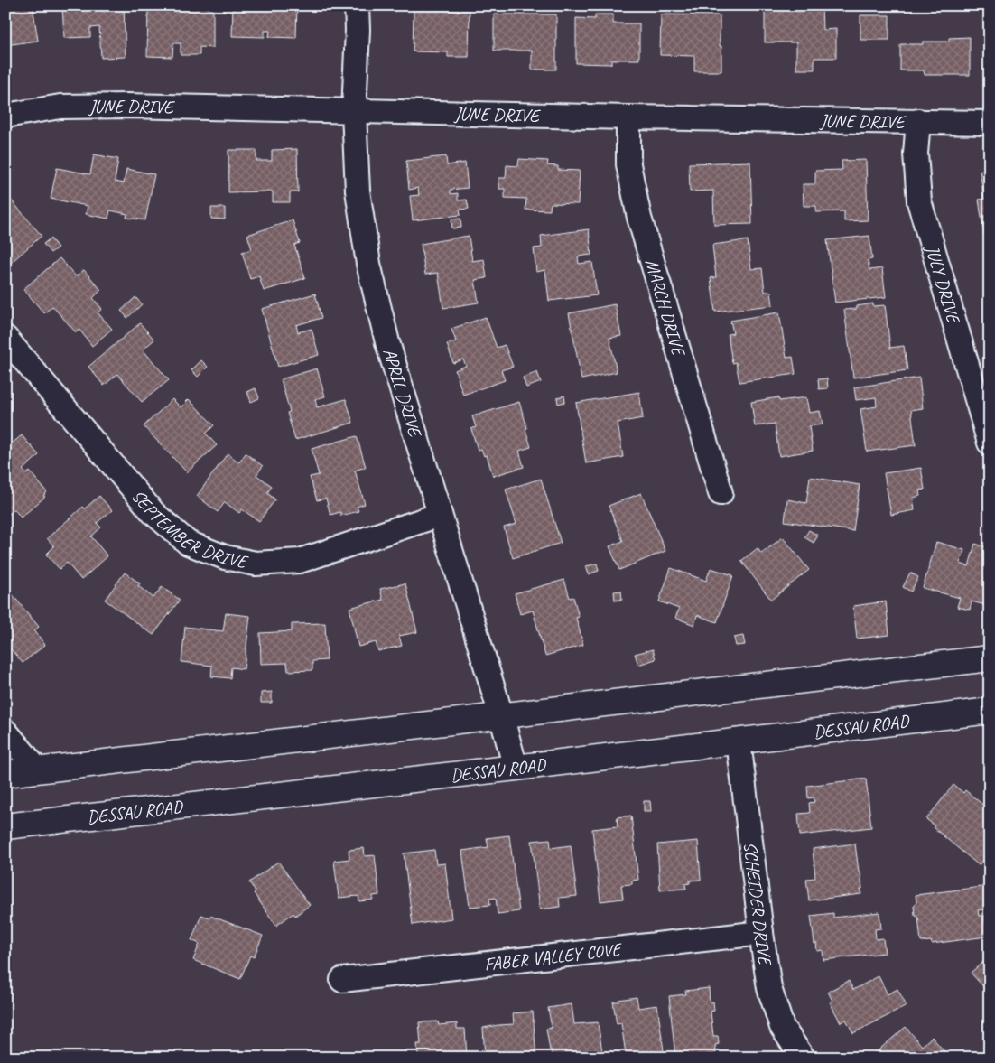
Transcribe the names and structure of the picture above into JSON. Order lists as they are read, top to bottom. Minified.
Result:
{"streets":{"main road":["DESSAU ROAD"],"street":["JUNE DRIVE","JULY DRIVE","MARCH DRIVE","APRIL DRIVE","SEPTEMBER DRIVE","SCHEIDER DRIVE","FABER VALLEY COVE"]},"crossings":[["JUNE DRIVE","JULY DRIVE"],["JUNE DRIVE","MARCH DRIVE"],["JUNE DRIVE","APRIL DRIVE"],["APRIL DRIVE","SEPTEMBER DRIVE"],["APRIL DRIVE","DESSAU ROAD"],["DESSAU ROAD","SCHEIDER DRIVE"],["SCHEIDER DRIVE","FABER VALLEY COVE"]]}
